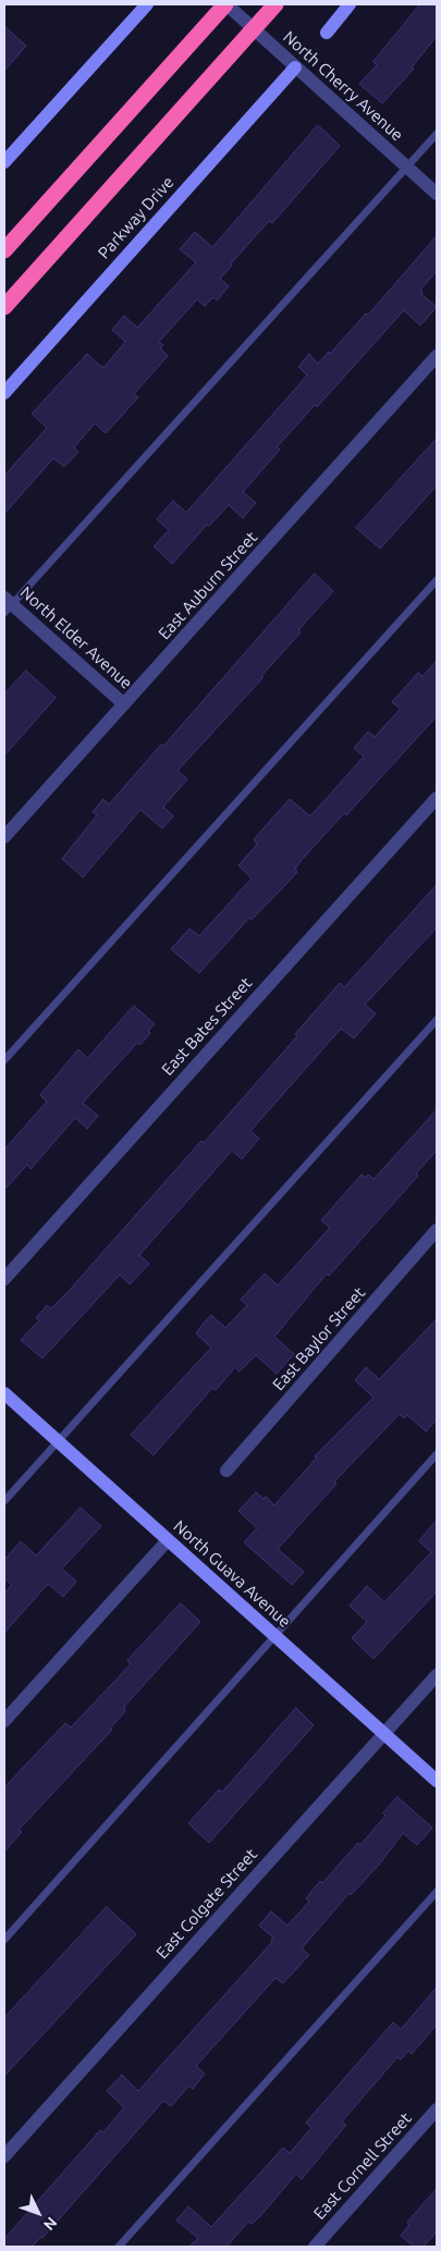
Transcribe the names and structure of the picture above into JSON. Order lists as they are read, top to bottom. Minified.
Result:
{"streets":{"street":["North Cherry Avenue","Parkway Drive","East Auburn Street","North Elder Avenue","East Bates Street","East Baylor Street","North Guava Avenue","East Colgate Street","East Cornell Street"]},"crossings":[["North Cherry Avenue","Parkway Drive"],["East Auburn Street","North Elder Avenue"],["North Guava Avenue","East Colgate Street"]],"north":"bottom right"}
